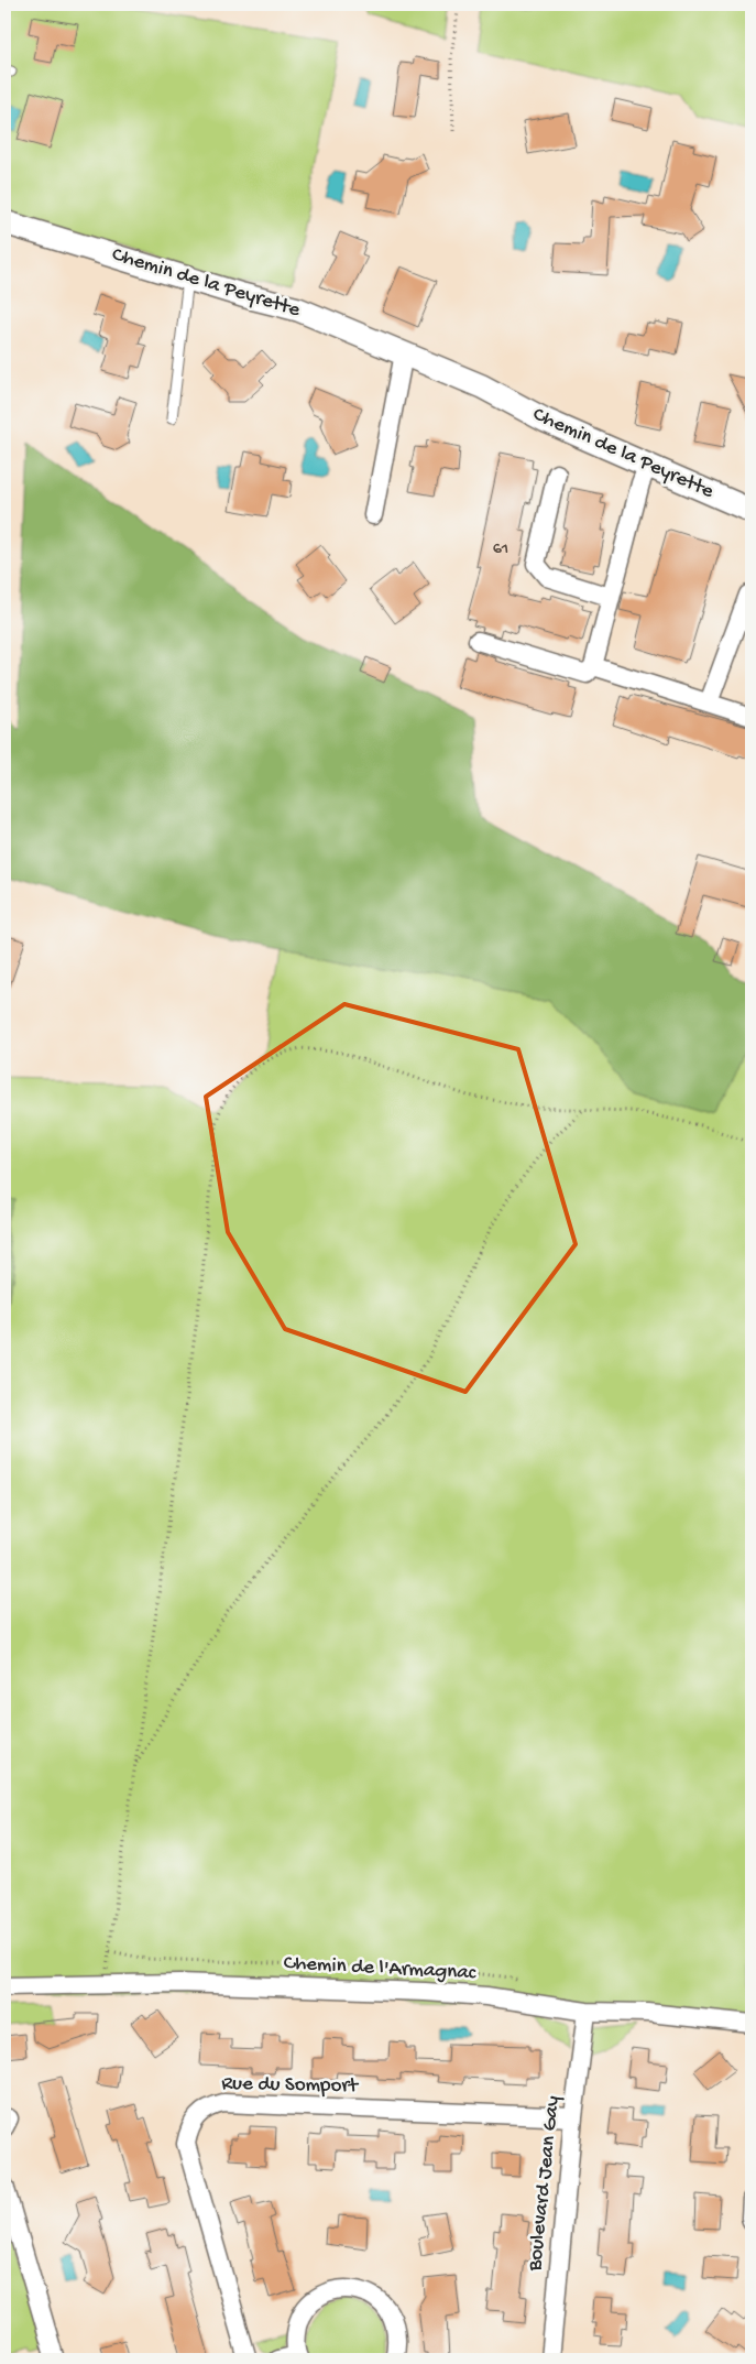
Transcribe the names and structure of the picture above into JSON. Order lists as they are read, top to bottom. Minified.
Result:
{"streets":{"street":["Chemin de la Peyrette","Chemin de l'Armagnac","Rue du Somport","Boulevard Jean Gay"]},"crossings":[["Chemin de l'Armagnac","Boulevard Jean Gay"],["Rue du Somport","Boulevard Jean Gay"]],"house_numbers":["61"]}
